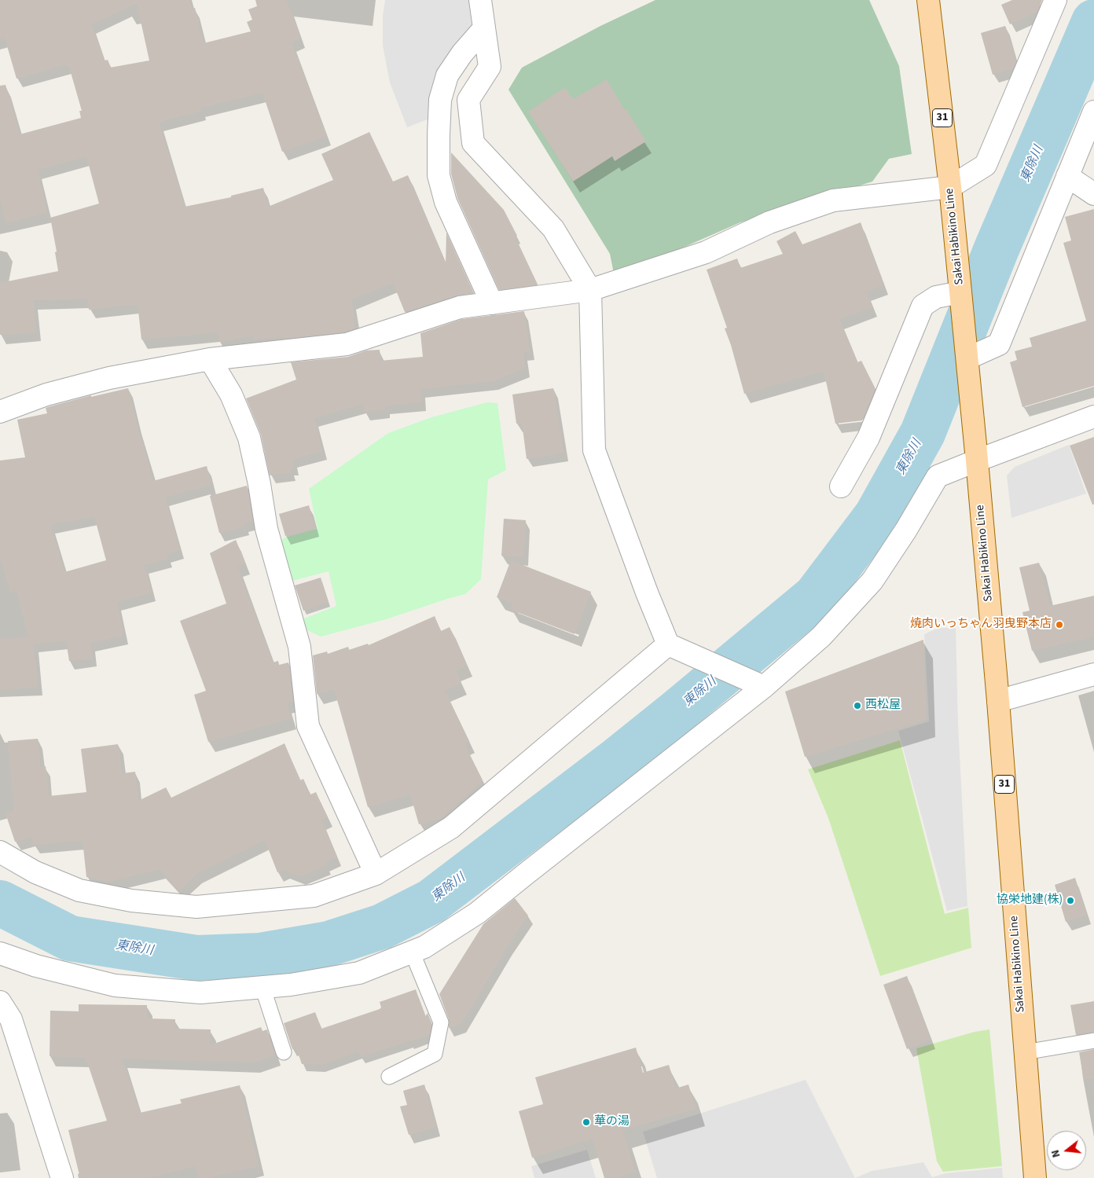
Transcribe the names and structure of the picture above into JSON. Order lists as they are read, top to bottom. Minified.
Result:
{"streets":{"main road":["31","Sakai Habikino Line"]},"water":["東除川"],"places":["焼肉いっちゃん羽曳野本店","西松屋","協栄地建(株)","華の湯"],"north":"left"}
